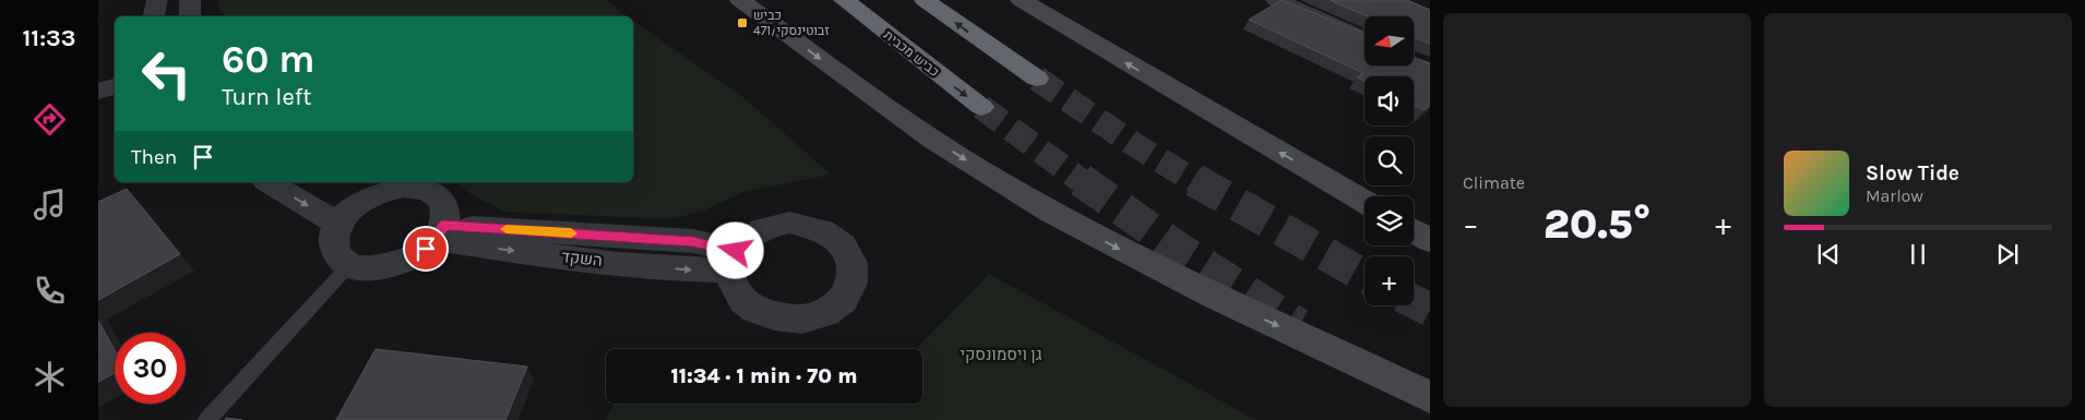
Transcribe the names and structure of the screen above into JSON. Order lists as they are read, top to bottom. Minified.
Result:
{"streets":{"highway":["כביש מכבית"],"street":["השקד"]},"parks":["גן ויסמונסקי"],"places":{"transit":["כביש 471/זבוטינסקי"]},"north":"left","page":{"tabs":"11:33","tile":"Climate","map_buttons":"+","turn":["60 m","Turn left"],"then":"Then","song":["Slow Tide","Marlow"],"heat":["−","20.5°","+"],"limit":"30","trip":"11:34 · 1 min · 70 m"}}
